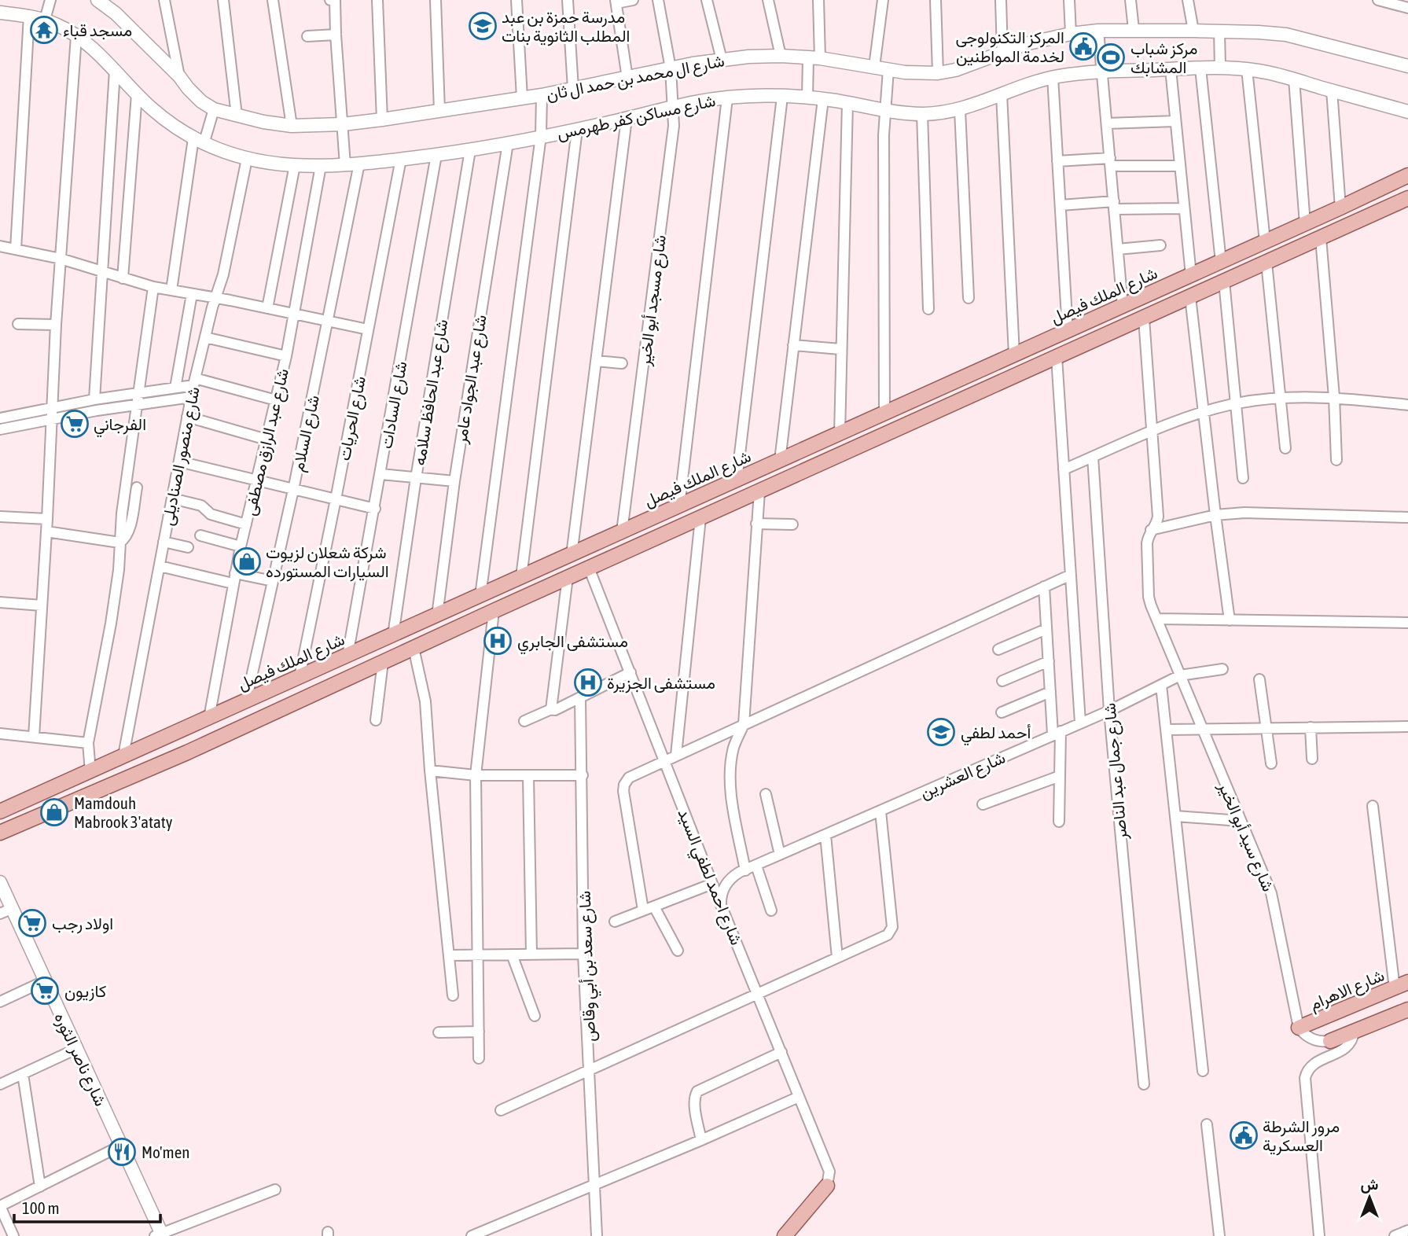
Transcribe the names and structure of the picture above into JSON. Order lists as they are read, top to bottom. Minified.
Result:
{"streets":{"main road":["شارع الملك فيصل","شارع الاهرام"],"street":["شارع ال محمد بن حمد ال ثان","شارع مساكن كفر طهرمس","شارع مسجد أبو الخير","شارع عبد الجواد عامر","شارع عبد الحافظ سلامه","شارع السادات","شارع الحريات","شارع السلام","شارع عبد الرازق مصطفى","شارع منصور الصناديلى","شارع جمال عبد الناصر","شارع العشرين","شارع سيد أبو الخير","شارع احمد لطفي السيد","شارع سعد بن أبي وقاص","شارع ناصر الثوره"]},"crossings":[["شارع ال محمد بن حمد ال ثان","شارع مسجد أبو الخير"],["شارع مساكن كفر طهرمس","شارع مسجد أبو الخير"],["شارع مساكن كفر طهرمس","شارع عبد الجواد عامر"],["شارع مساكن كفر طهرمس","شارع عبد الحافظ سلامه"],["شارع مساكن كفر طهرمس","شارع السادات"],["شارع مساكن كفر طهرمس","شارع الحريات"],["شارع مساكن كفر طهرمس","شارع السلام"],["شارع مساكن كفر طهرمس","شارع عبد الرازق مصطفى"],["شارع مساكن كفر طهرمس","شارع منصور الصناديلى"],["شارع الملك فيصل","شارع مسجد أبو الخير"],["شارع الملك فيصل","شارع عبد الجواد عامر"],["شارع الملك فيصل","شارع عبد الحافظ سلامه"],["شارع الملك فيصل","شارع السادات"],["شارع الملك فيصل","شارع الحريات"],["شارع الملك فيصل","شارع السلام"],["شارع الملك فيصل","شارع عبد الرازق مصطفى"],["شارع الملك فيصل","شارع منصور الصناديلى"],["شارع جمال عبد الناصر","شارع العشرين"],["شارع العشرين","شارع سيد أبو الخير"],["شارع العشرين","شارع احمد لطفي السيد"],["شارع سيد أبو الخير","شارع الاهرام"]],"places":{"school or university":["مدرسة حمزة بن عبد المطلب الثانوية بنات","أحمد لطفي"],"temple":["مسجد قباء"],"public building":["المركز التكنولوجى لخدمة المواطنين","مرور الشرطة العسكرية"],"sports":["مركز شباب المشابك"],"supermarket":["الفرجاني","اولاد رجب","كازيون"],"shop":["شركة شعلان لزيوت السيارات المستورده","Mamdouh Mabrook 3'ataty"],"hospital":["مستشفى الجابري","مستشفى الجزيرة"],"restaurant":["Mo'men"]},"scale_bar":"100 m","north":"top"}
